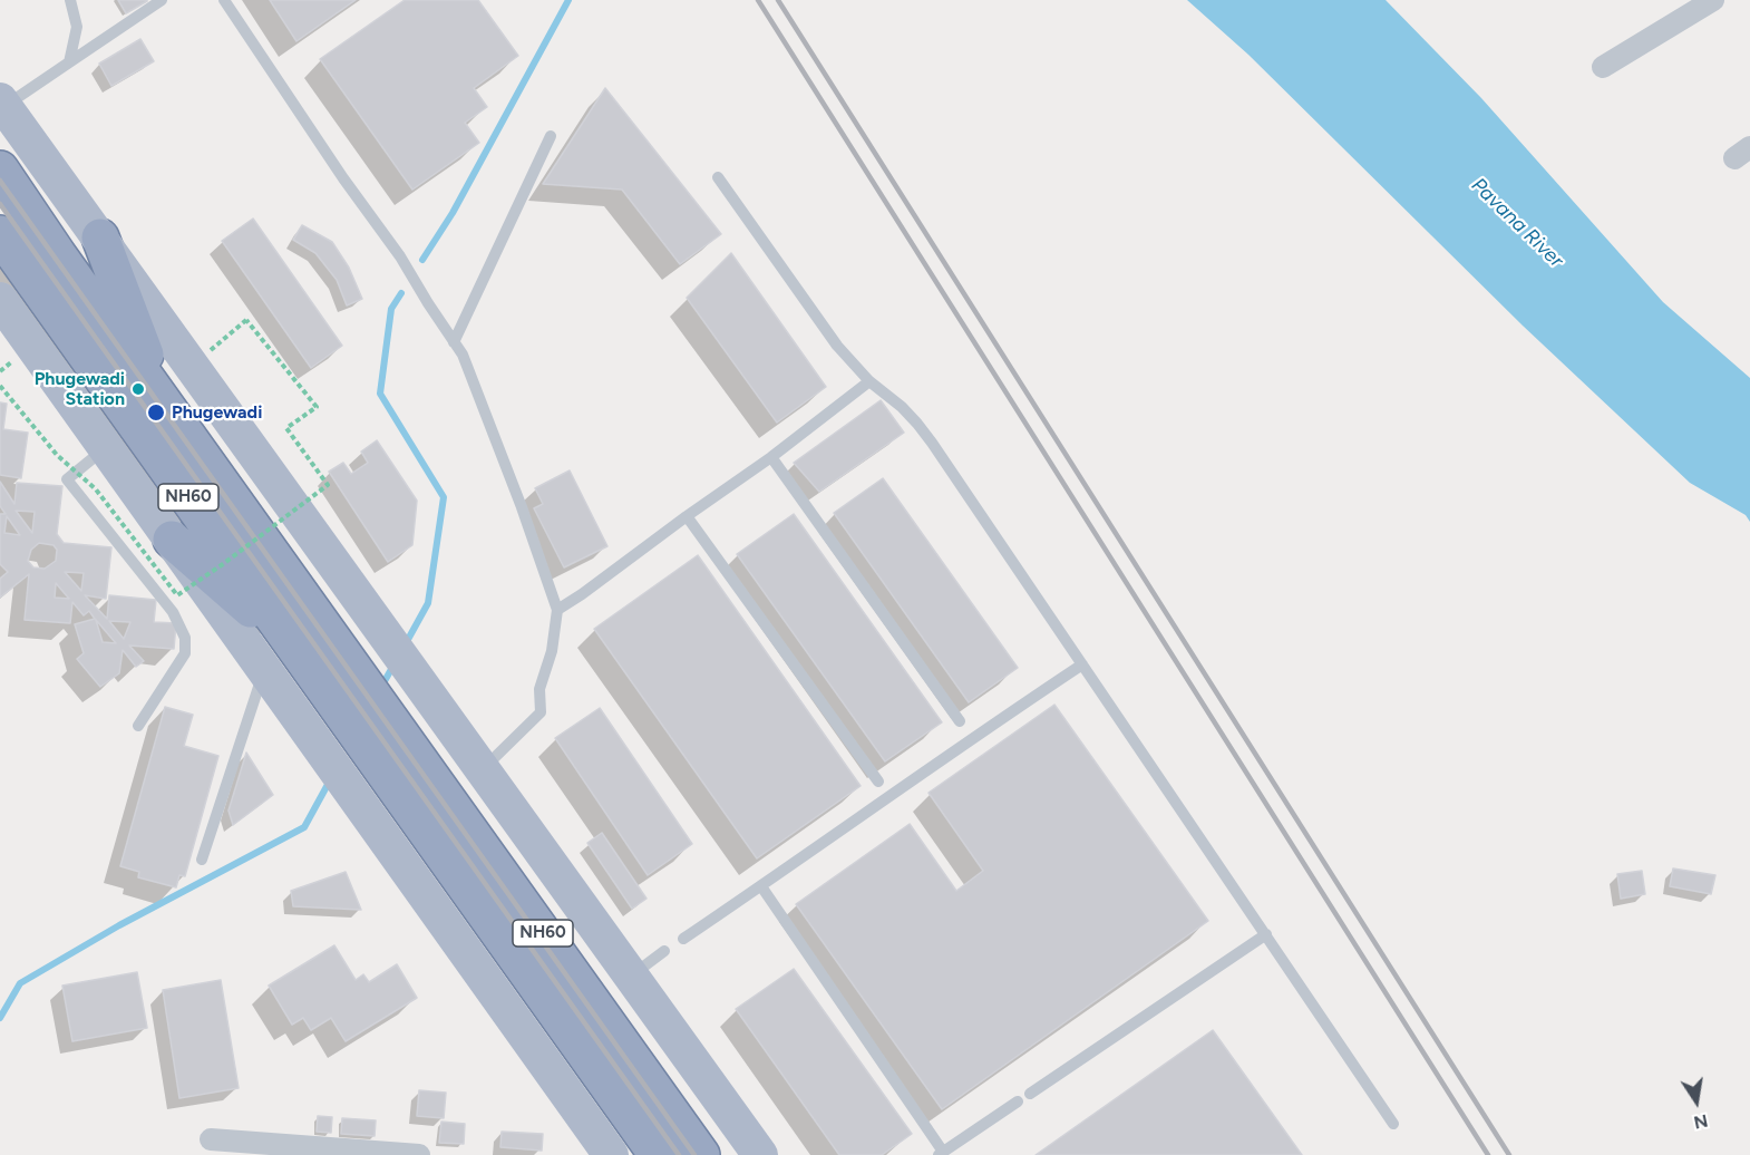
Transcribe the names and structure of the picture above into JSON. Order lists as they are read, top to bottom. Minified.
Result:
{"streets":{"highway":["NH60"]},"water":["Pavana River"],"places":["Phugewadi Station","Phugewadi"],"north":"bottom"}
